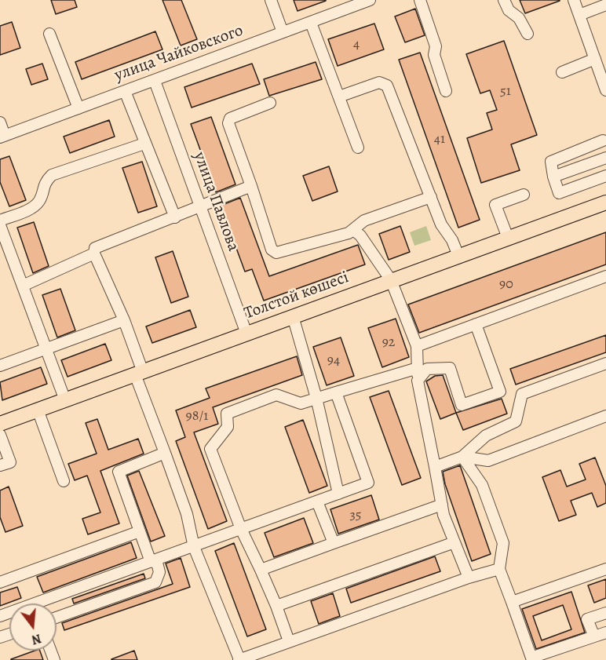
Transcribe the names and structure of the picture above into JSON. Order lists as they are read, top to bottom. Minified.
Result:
{"streets":{"main road":["Толстой көшесі"],"street":["улица Чайковского","улица Павлова"]},"crossings":[["улица Чайковского","улица Павлова"],["улица Павлова","Толстой көшесі"]],"house_numbers":["4","51","41","90","92","94","98/1","35"],"north":"bottom"}
